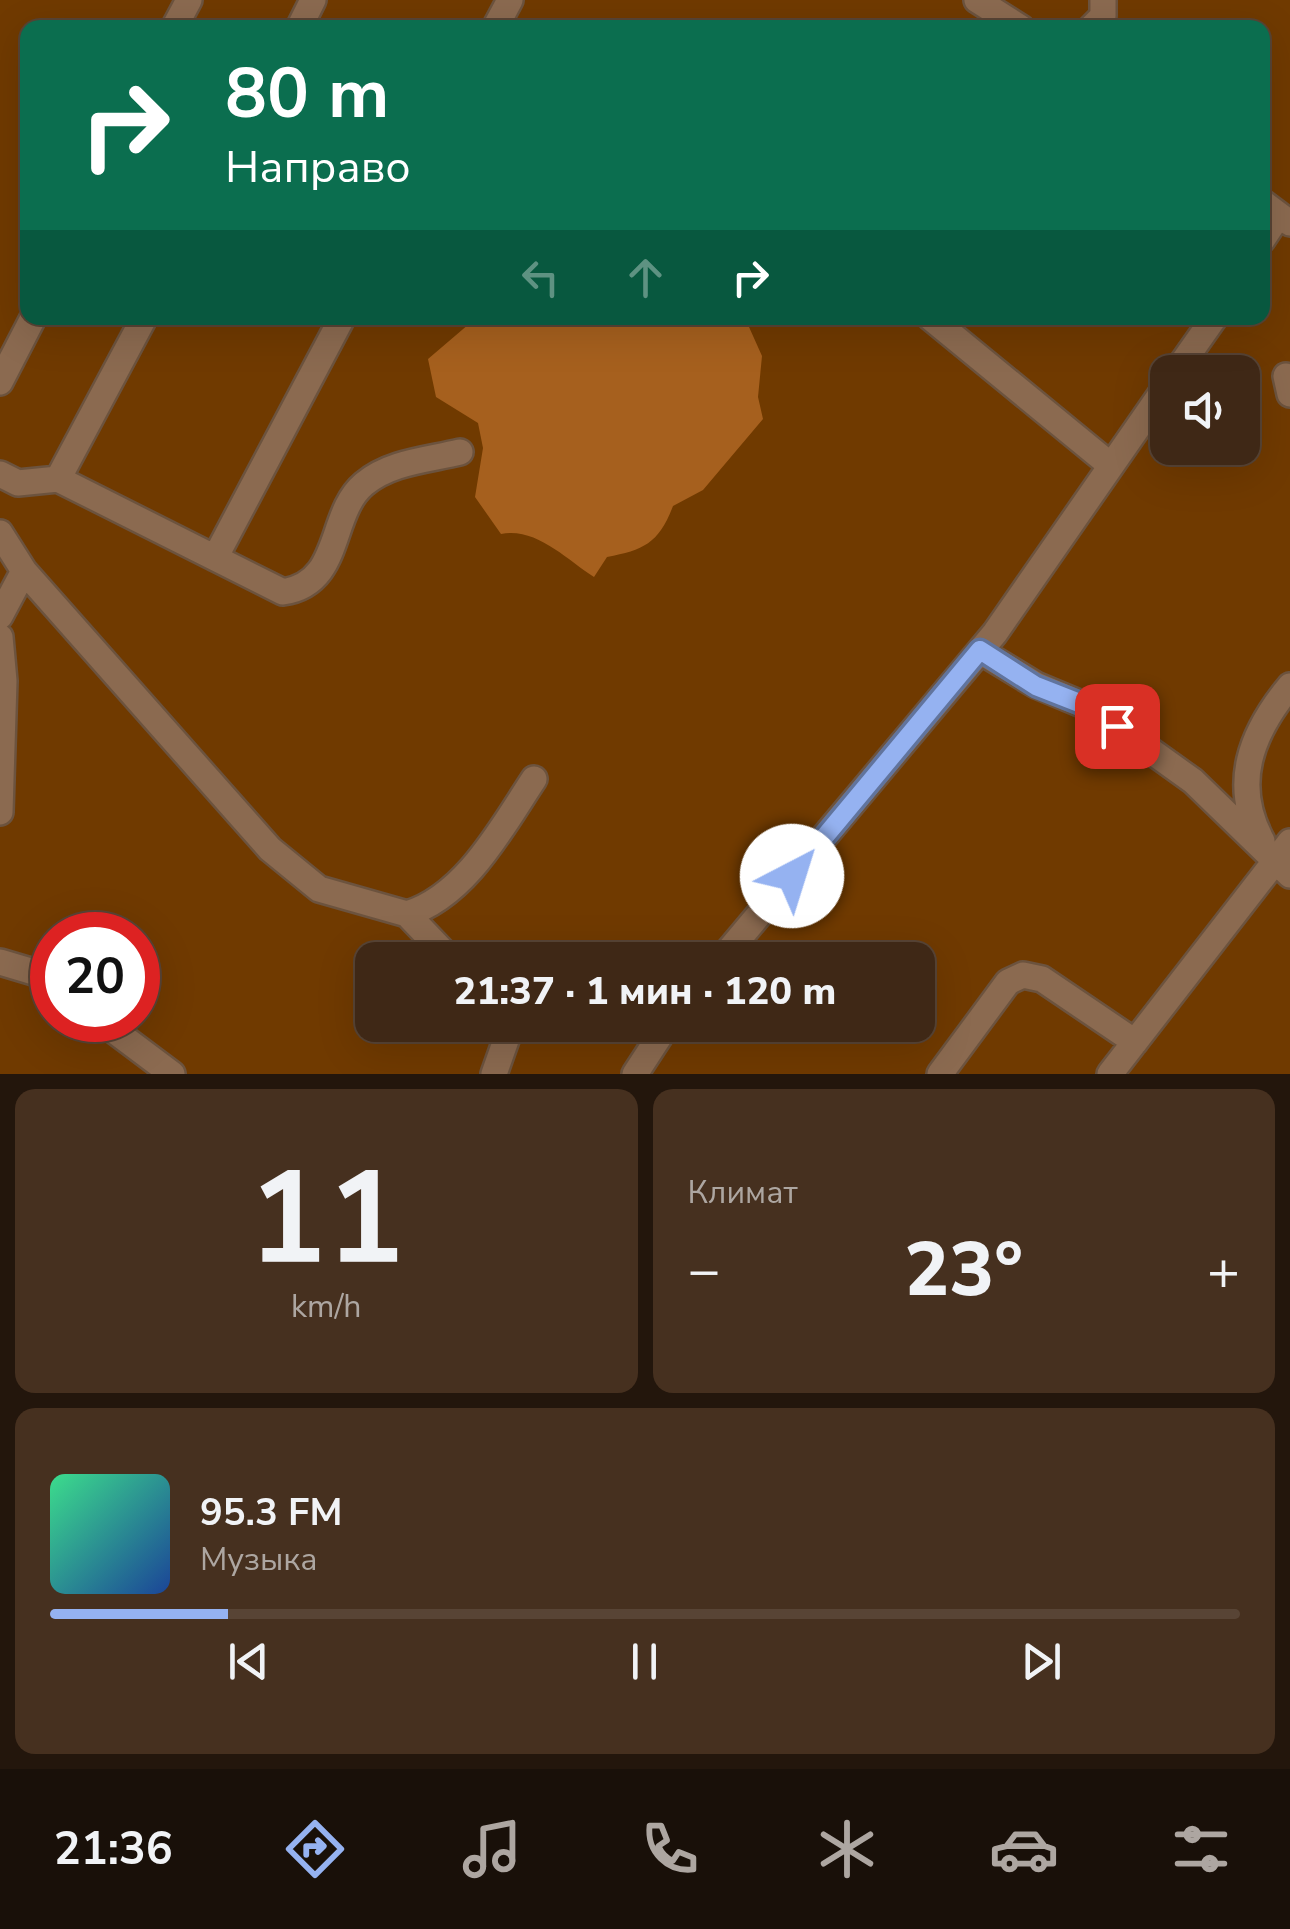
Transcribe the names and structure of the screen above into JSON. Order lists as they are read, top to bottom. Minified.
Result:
{"page":{"turn":["80 m","Направо"],"limit":"20","trip":"21:37 · 1 мин · 120 m","tile":[["11","km/h"],"Климат"],"heat":["−","23°","+"],"song":["95.3 FM","Музыка"],"tabs":"21:36"}}
